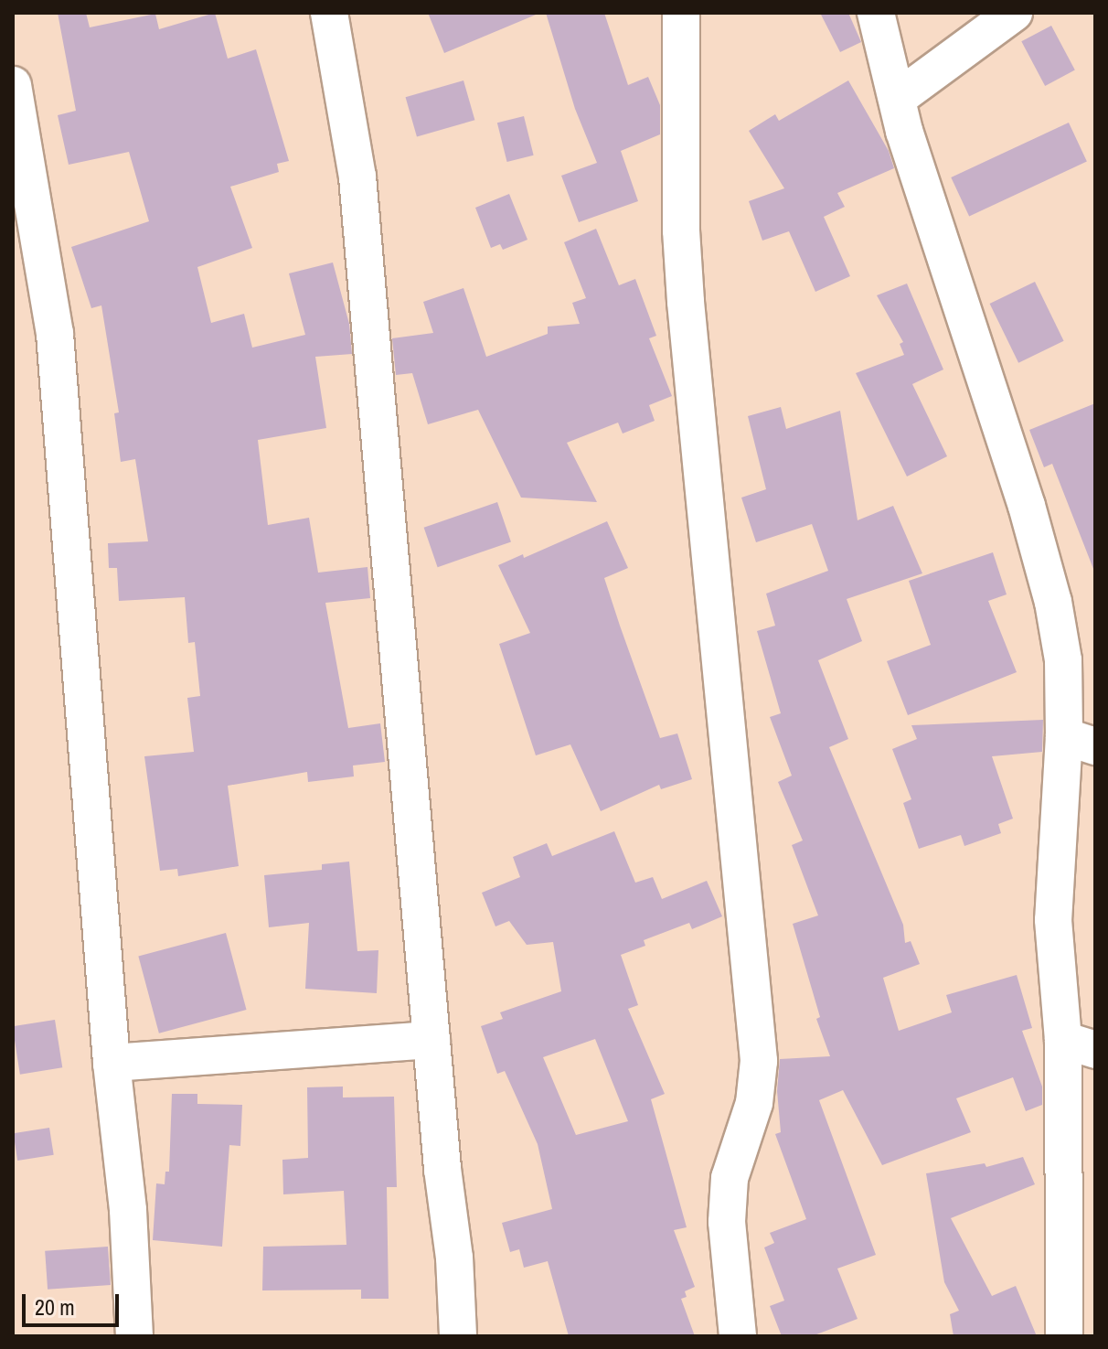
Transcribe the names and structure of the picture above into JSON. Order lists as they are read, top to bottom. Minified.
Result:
{"scale_bar":"20 m"}
